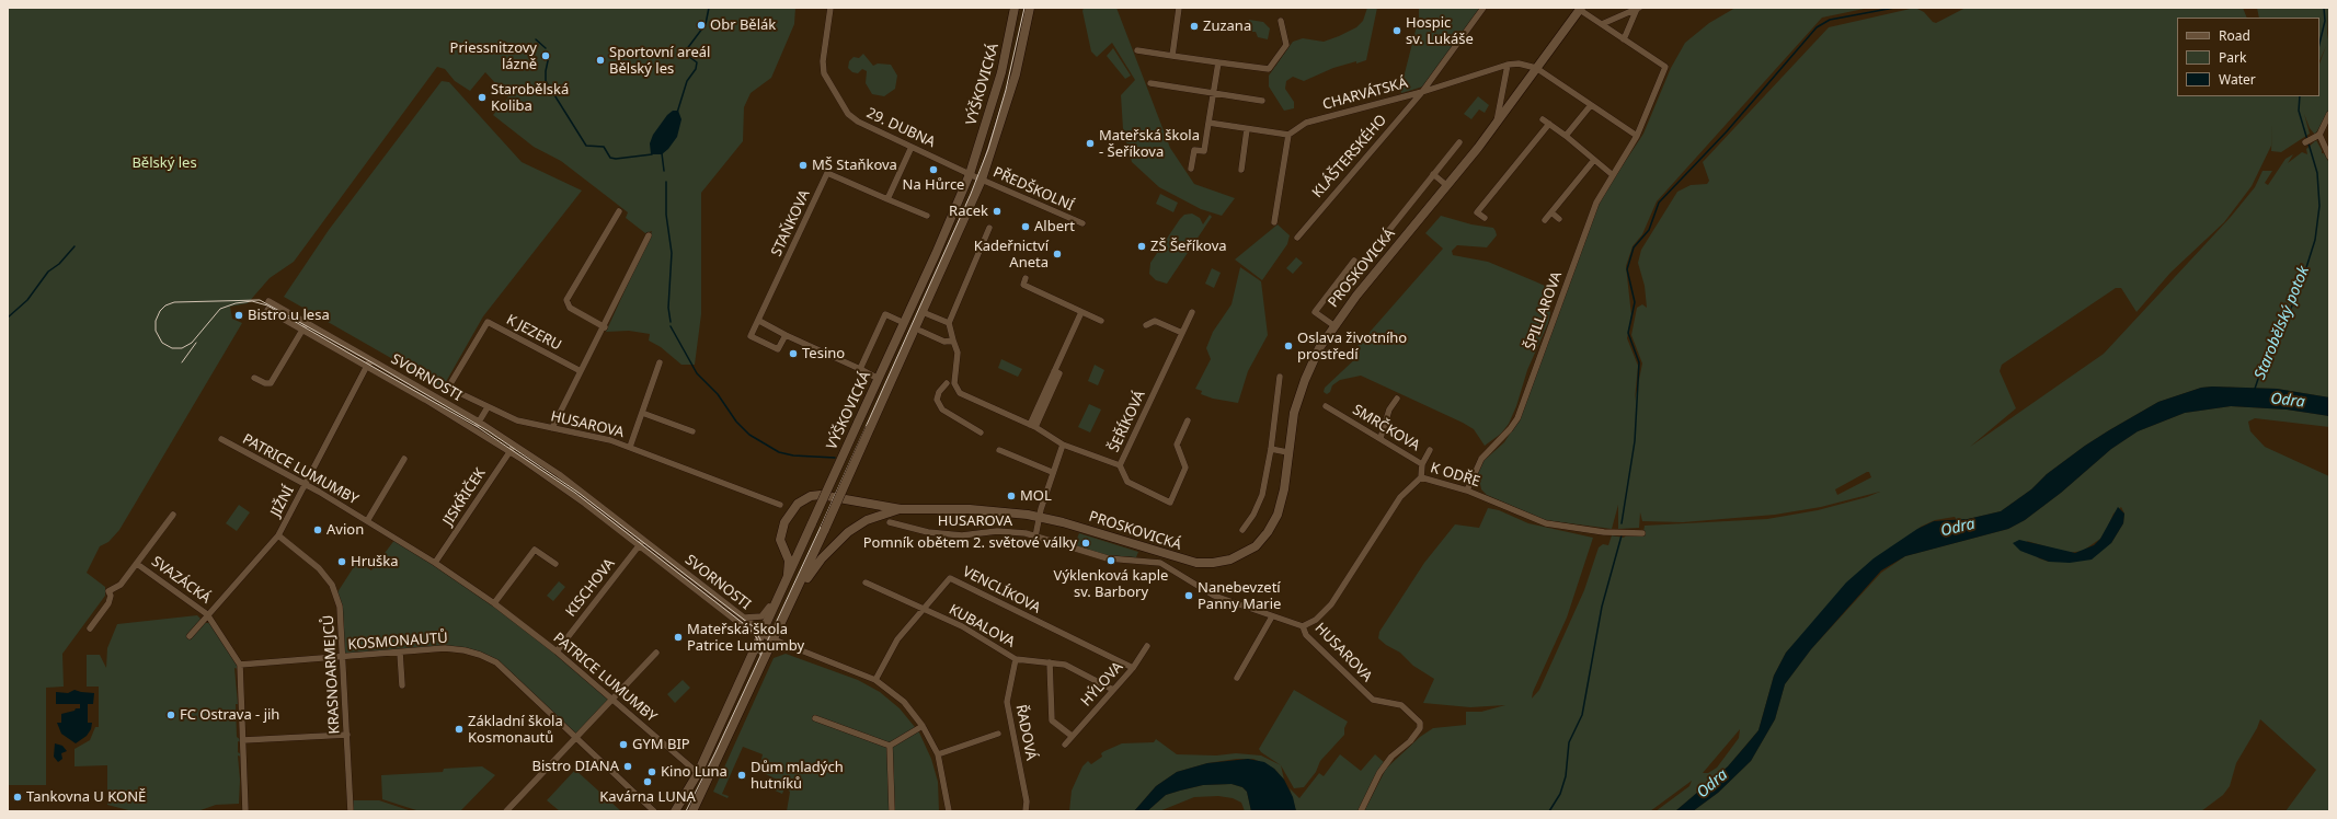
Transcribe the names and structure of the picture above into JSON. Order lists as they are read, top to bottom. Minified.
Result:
{"streets":{"street":["VÝŠKOVICKÁ","CHARVÁTSKÁ","29. DUBNA","KLÁŠTERSKÉHO","PŘEDŠKOLNÍ","STAŇKOVA","PROSKOVICKÁ","ŠPILLAROVA","K JEZERU","SVORNOSTI","ŠEŘÍKOVÁ","HUSAROVA","SMRČKOVA","PATRICE LUMUMBY","K ODŘE","JISKŘIČEK","JIŽNÍ","SVAZÁCKÁ","KISCHOVA","VENCLÍKOVA","KUBALOVA","KOSMONAUTŮ","KRASNOARMEJCŮ","HÝLOVA","ŘADOVÁ"]},"crossings":[["VÝŠKOVICKÁ","29. DUBNA"],["VÝŠKOVICKÁ","PŘEDŠKOLNÍ"],["VÝŠKOVICKÁ","SVORNOSTI"],["VÝŠKOVICKÁ","PATRICE LUMUMBY"],["CHARVÁTSKÁ","KLÁŠTERSKÉHO"],["CHARVÁTSKÁ","PROSKOVICKÁ"],["29. DUBNA","PŘEDŠKOLNÍ"],["PROSKOVICKÁ","ŠPILLAROVA"],["ŠPILLAROVA","K ODŘE"],["K JEZERU","HUSAROVA"],["SVORNOSTI","JISKŘIČEK"],["SVORNOSTI","JIŽNÍ"],["SVORNOSTI","KISCHOVA"],["SVORNOSTI","VENCLÍKOVA"],["HUSAROVA","K ODŘE"],["SMRČKOVA","K ODŘE"],["PATRICE LUMUMBY","JISKŘIČEK"],["PATRICE LUMUMBY","JIŽNÍ"],["PATRICE LUMUMBY","KISCHOVA"],["JIŽNÍ","SVAZÁCKÁ"],["JIŽNÍ","KRASNOARMEJCŮ"],["SVAZÁCKÁ","KOSMONAUTŮ"],["VENCLÍKOVA","KUBALOVA"],["VENCLÍKOVA","HÝLOVA"],["KUBALOVA","HÝLOVA"],["KUBALOVA","ŘADOVÁ"],["KOSMONAUTŮ","KRASNOARMEJCŮ"]],"water":["Starobělský potok","Odra"],"parks":["Bělský les"],"places":["Obr Bělák","Zuzana","Hospic sv. Lukáše","Priessnitzovy lázně","Sportovní areál Bělský les","Starobělská Koliba","Mateřská škola - Šeříkova","MŠ Staňkova","Na Hůrce","Racek","Albert","ZŠ Šeříkova","Kadeřnictví Aneta","Bistro u lesa","Oslava životního prostředí","Tesino","MOL","Avion","Pomník obětem 2. světové války","Výklenková kaple sv. Barbory","Hruška","Nanebevzetí Panny Marie","Mateřská škola Patrice Lumumby","FC Ostrava - jih","Základní škola Kosmonautů","GYM BIP","Bistro DIANA","Kino Luna","Dům mladých hutníků","Kavárna LUNA","Tankovna U KONĚ"],"legend":["Road","Park","Water"]}
